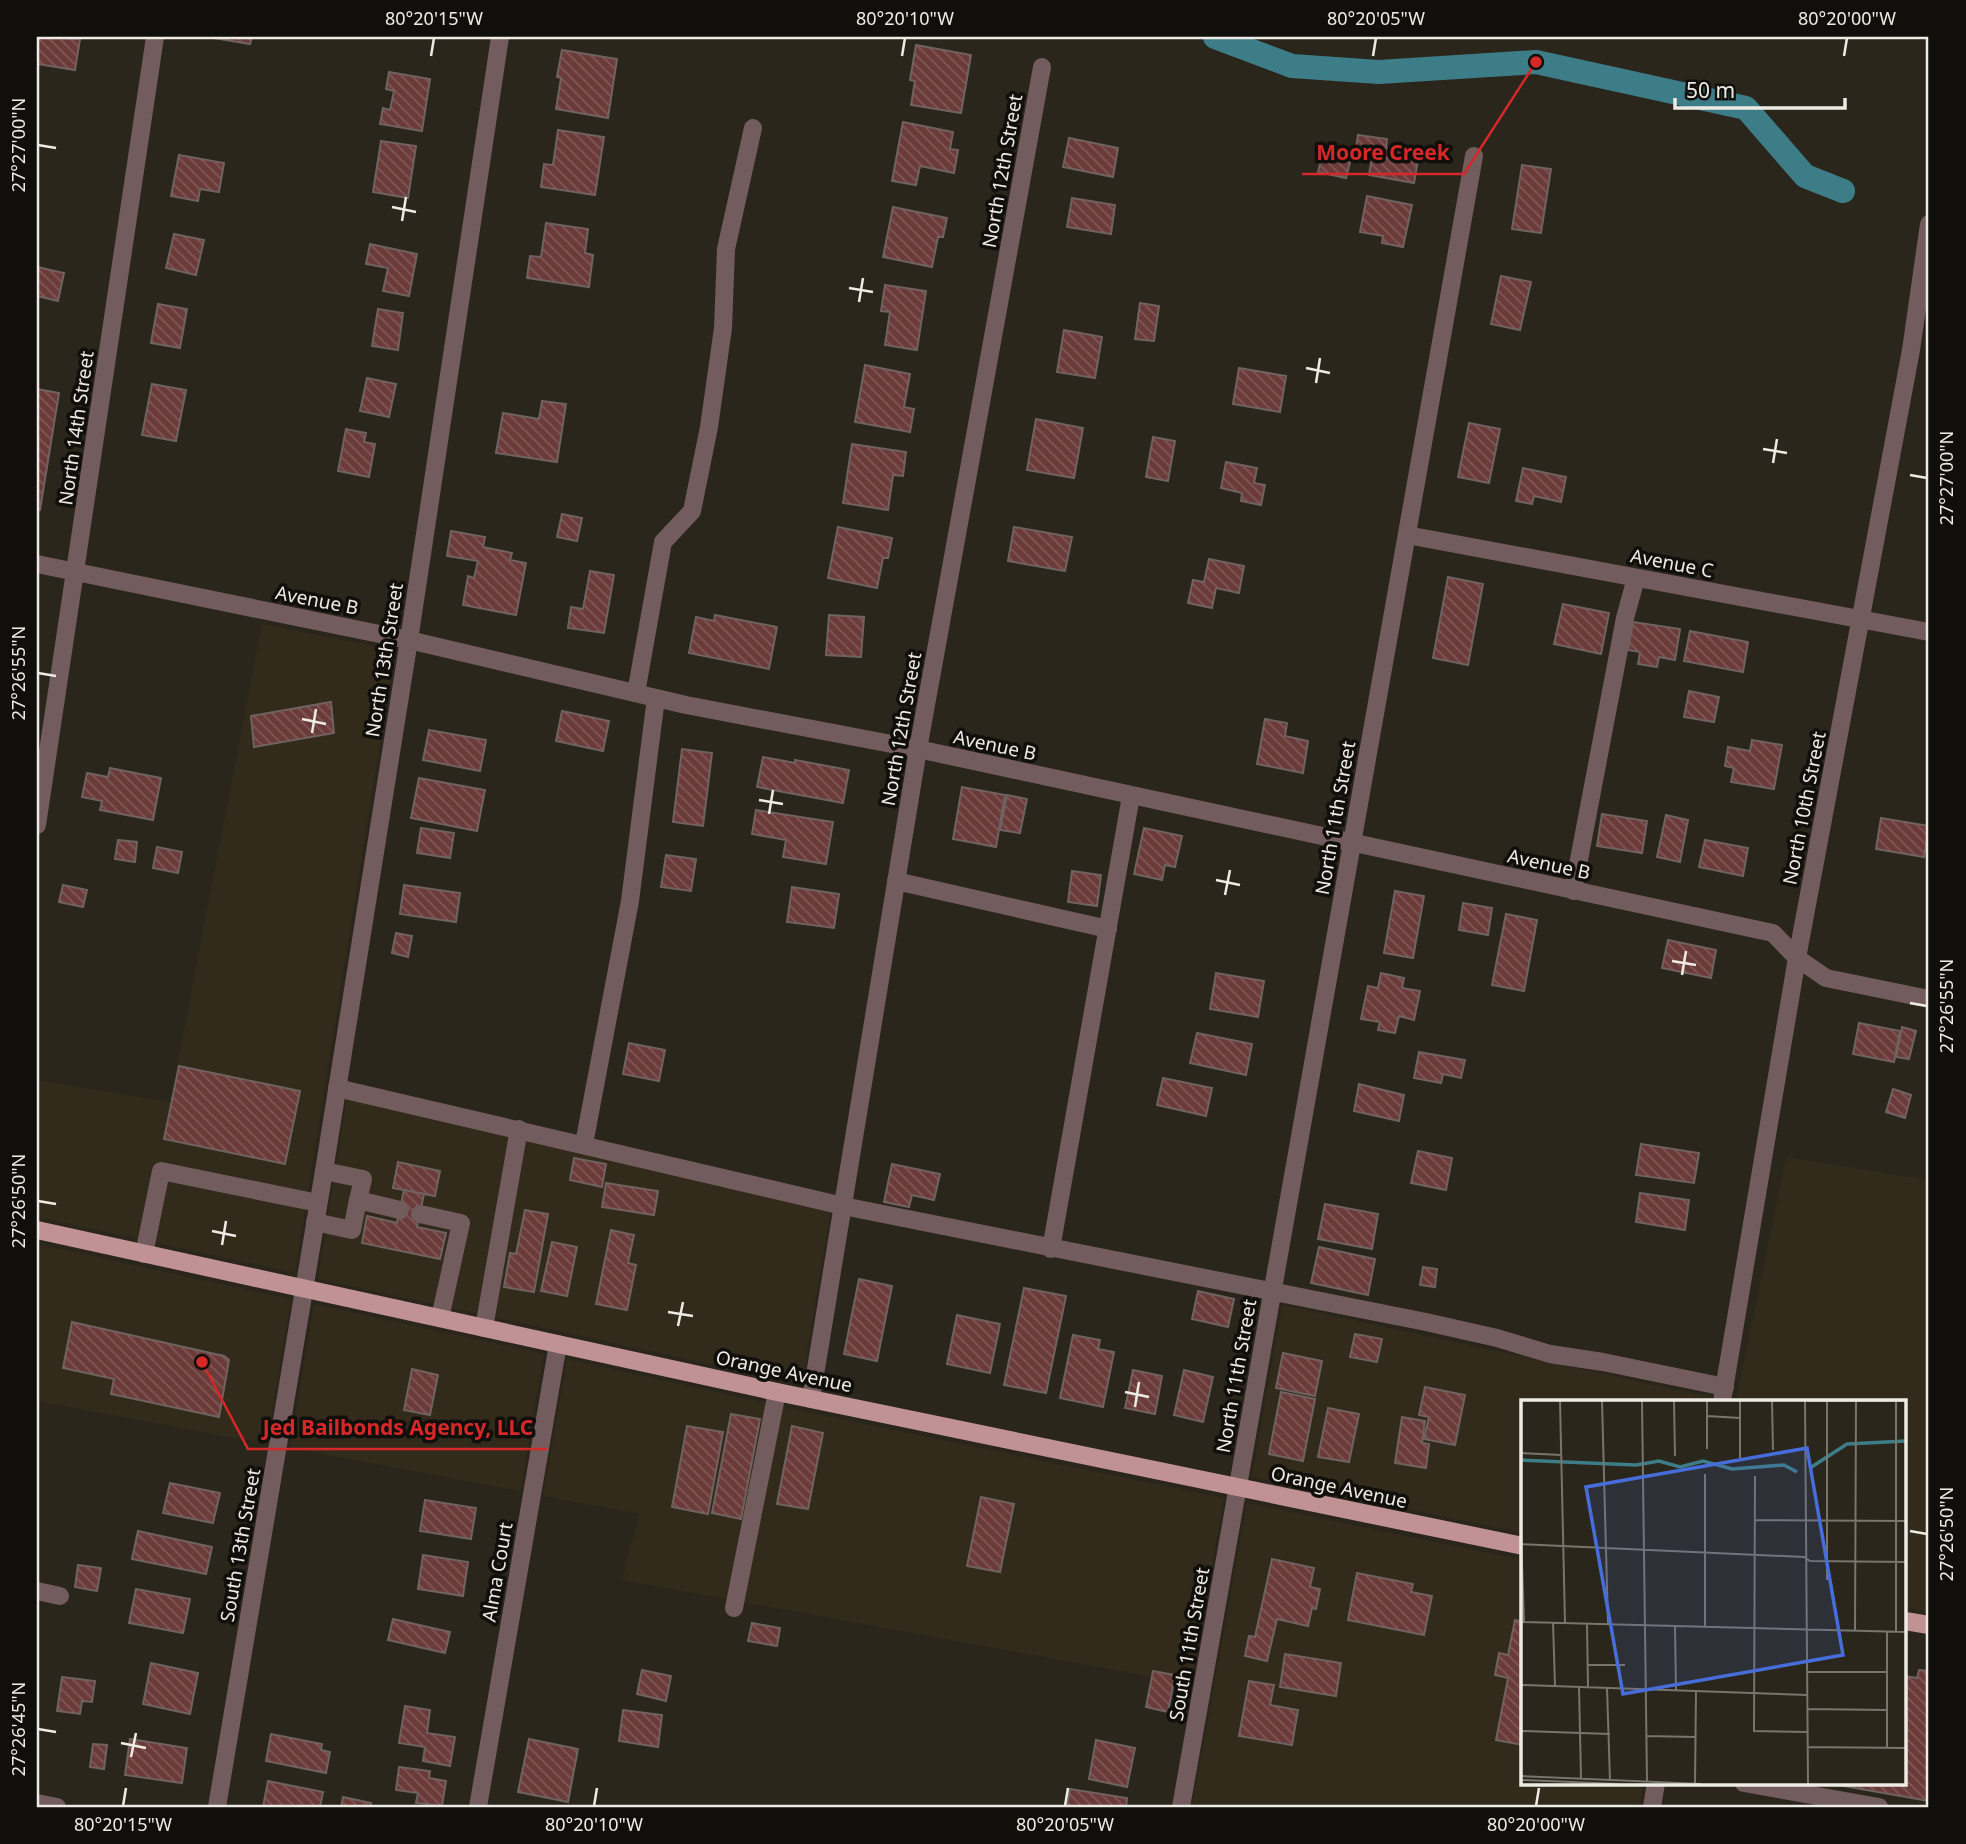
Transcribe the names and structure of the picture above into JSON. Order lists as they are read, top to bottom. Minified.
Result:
{"streets":{"main road":["Orange Avenue"],"street":["North 12th Street","North 14th Street","Avenue C","Avenue B","North 13th Street","North 10th Street","North 11th Street","South 13th Street","Alma Court","South 11th Street"]},"crossings":[["North 12th Street","Avenue B"],["North 12th Street","Orange Avenue"],["North 14th Street","Avenue B"],["Avenue C","North 10th Street"],["Avenue C","North 11th Street"],["Avenue B","North 13th Street"],["Avenue B","North 10th Street"],["Avenue B","North 11th Street"],["North 13th Street","Orange Avenue"],["North 13th Street","South 13th Street"],["North 11th Street","Orange Avenue"],["North 11th Street","South 11th Street"],["Orange Avenue","South 13th Street"],["Orange Avenue","Alma Court"],["Orange Avenue","South 11th Street"]],"places":["Moore Creek","Jed Bailbonds Agency, LLC"],"scale_bar":"50 m","coordinates":["80°20'15\"W","80°20'10\"W","80°20'05\"W","80°20'00\"W","27°27'00\"N","27°26'55\"N","27°26'50\"N","27°26'45\"N"]}
